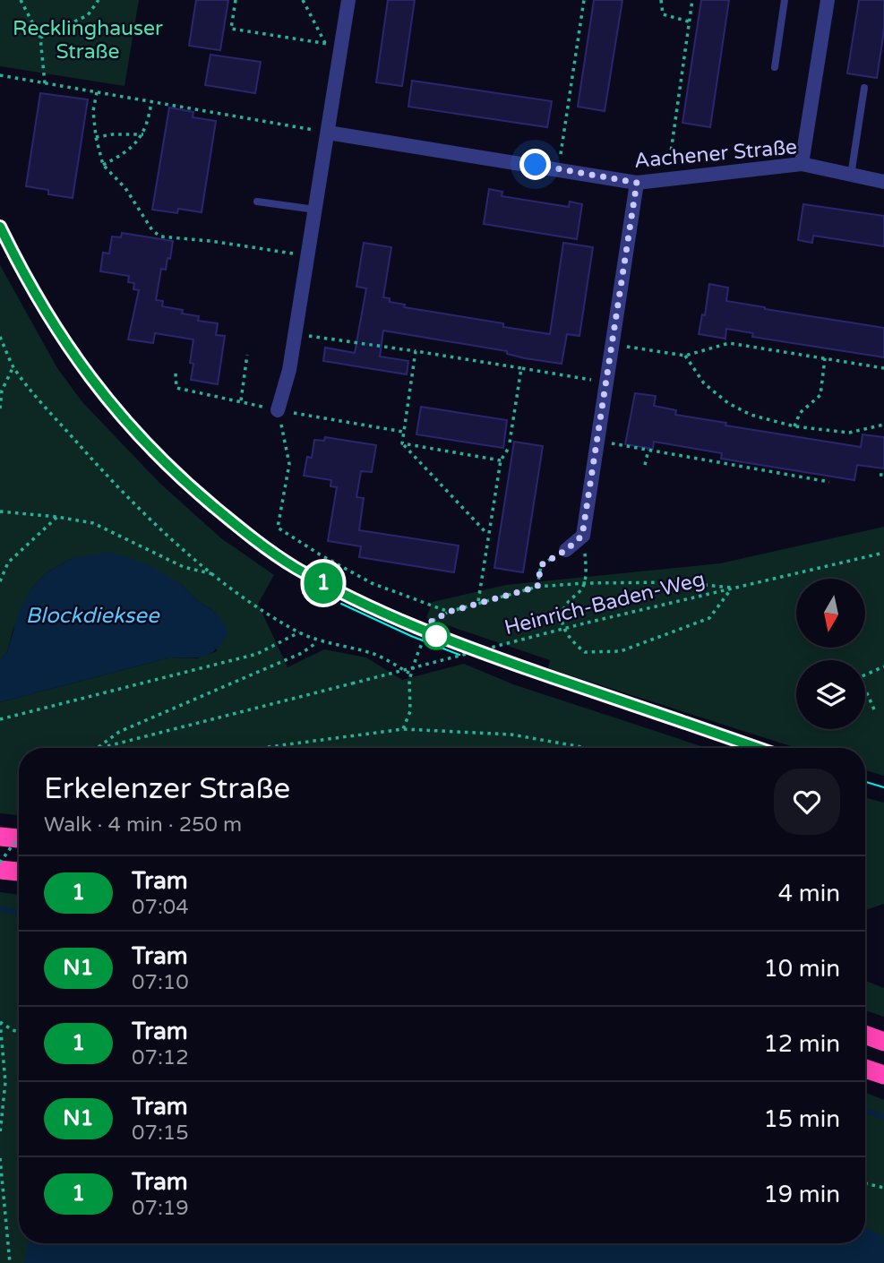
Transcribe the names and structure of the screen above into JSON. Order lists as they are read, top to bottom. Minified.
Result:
{"streets":{"street":["Aachener Straße"],"path":["Heinrich-Baden-Weg"]},"water":["Blockdieksee"],"parks":["Recklinghauser Straße"],"lines":["tram line 1"],"north":"bottom","page":{"on_map":"1","heading":["Erkelenzer Straße","Walk · 4 min · 250 m"],"list":[{"mark":"1","name":"Tram","note":"07:04","value":"4 min"},{"mark":"N1","name":"Tram","note":"07:10","value":"10 min"},{"mark":"1","name":"Tram","note":"07:12","value":"12 min"},{"mark":"N1","name":"Tram","note":"07:15","value":"15 min"},{"mark":"1","name":"Tram","note":"07:19","value":"19 min"}]}}
